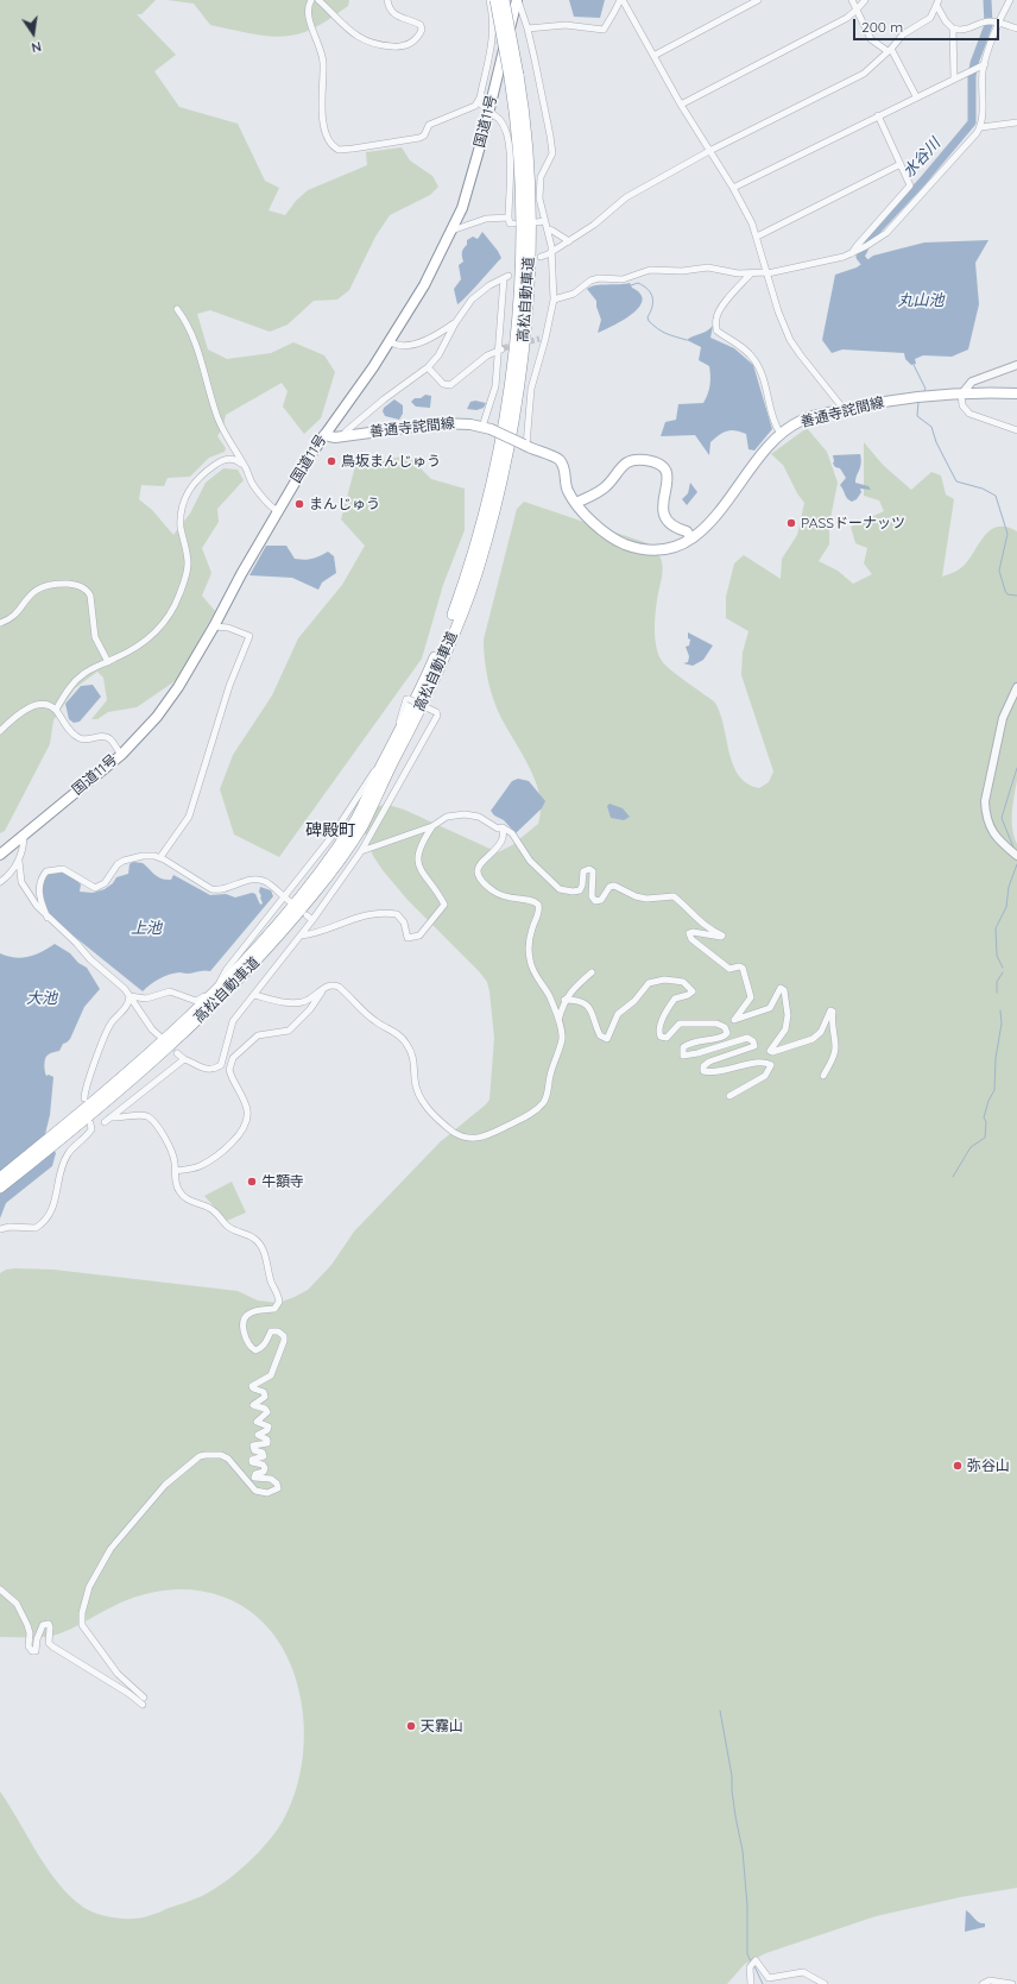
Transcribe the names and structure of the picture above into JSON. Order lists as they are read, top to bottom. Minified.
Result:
{"streets":{"highway":["高松自動車道"],"main road":["国道11号","善通寺詫間線"]},"crossings":[["国道11号","善通寺詫間線"]],"districts":["碑殿町"],"water":["水谷川","丸山池","上池","大池"],"places":["鳥坂まんじゅう","まんじゅう","PASSドーナッツ","牛額寺","弥谷山","天霧山"],"scale_bar":"200 m","north":"bottom"}
